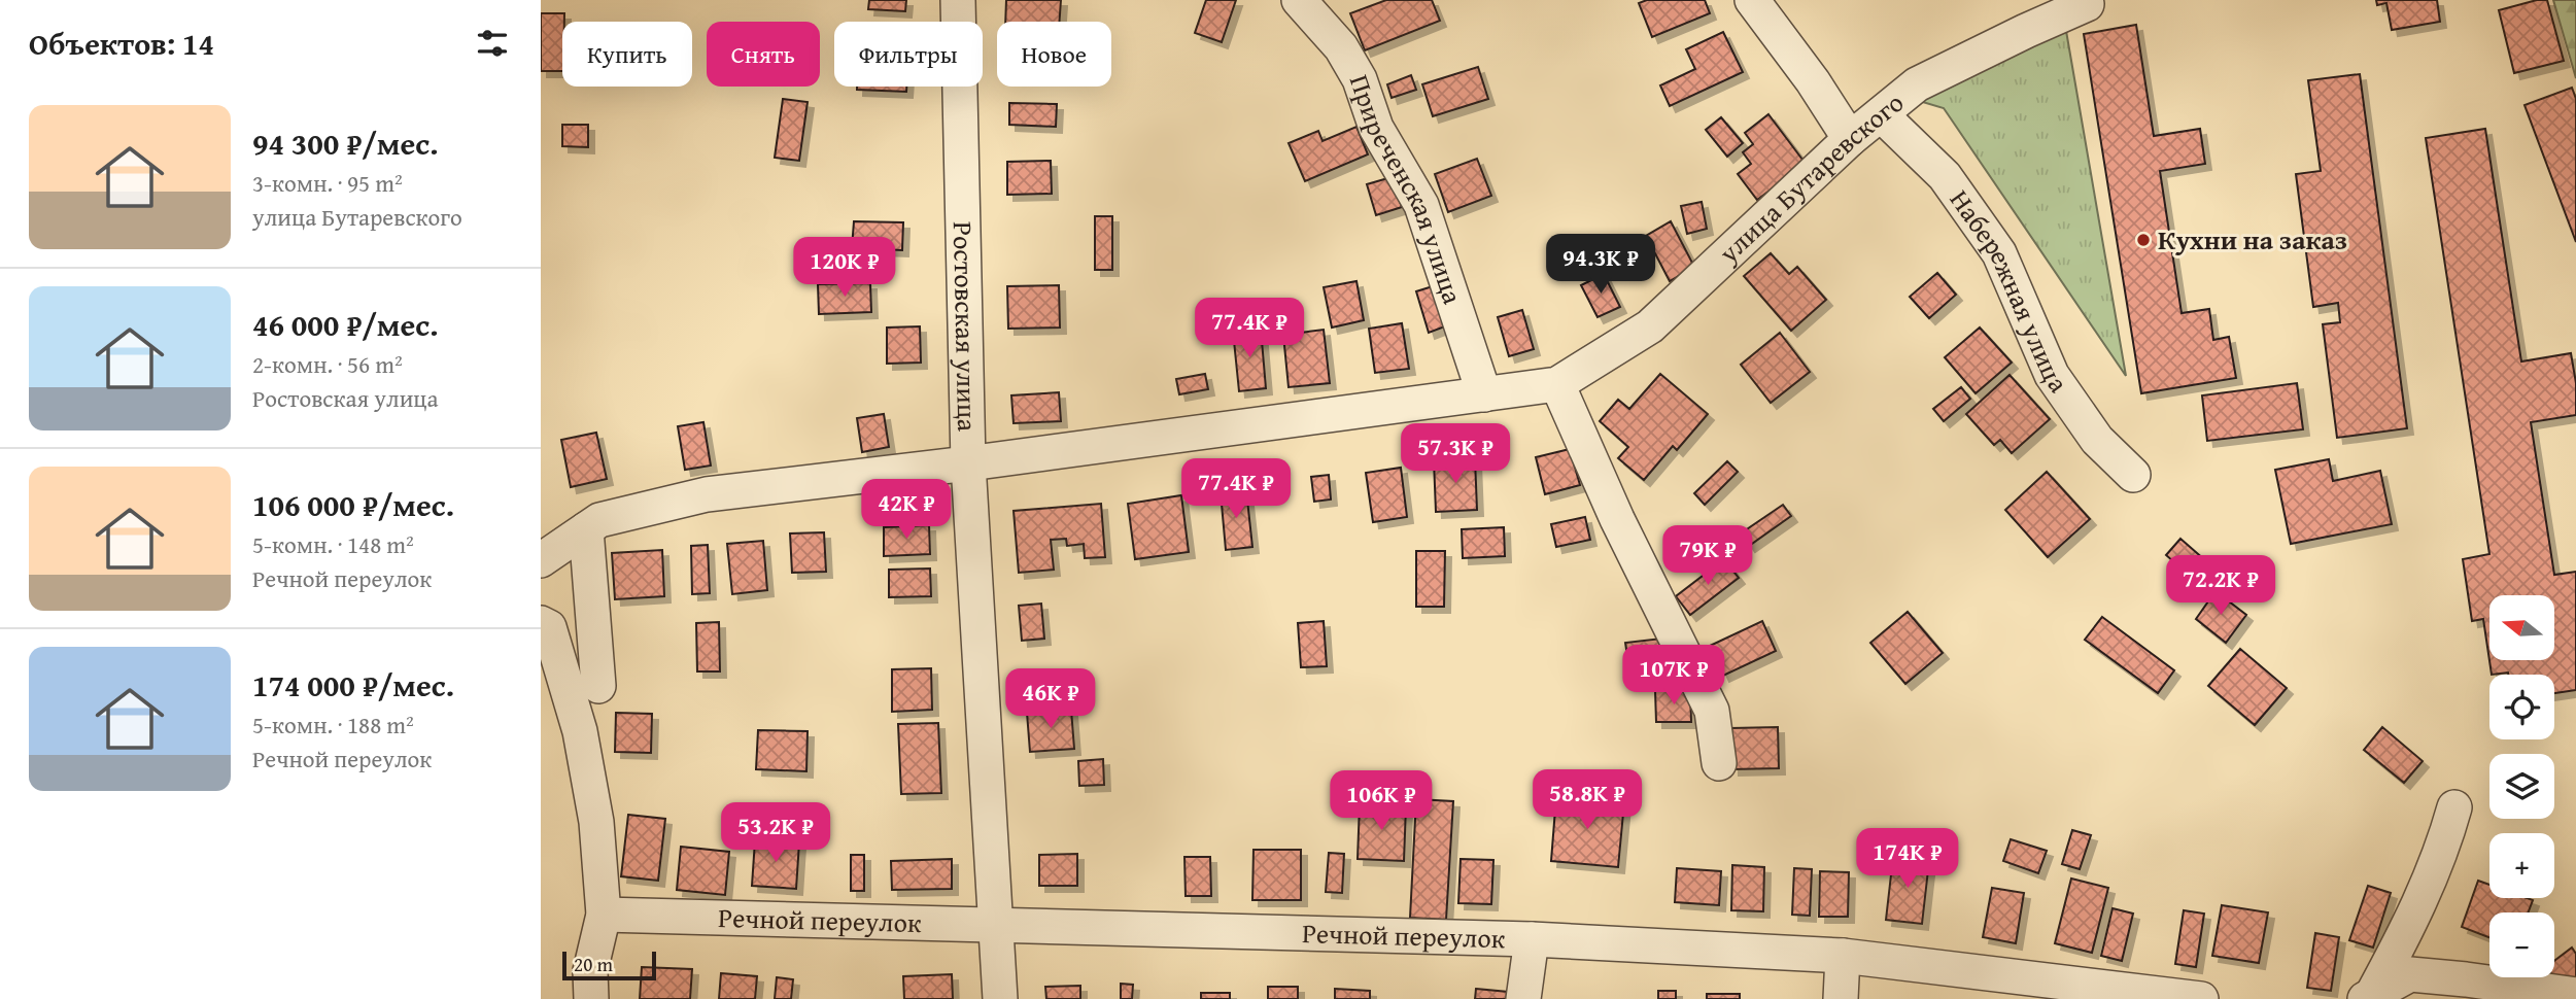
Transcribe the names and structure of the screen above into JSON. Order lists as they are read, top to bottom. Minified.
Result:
{"streets":{"street":["улица Бутаревского","Приреченская улица","Набережная улица","Ростовская улица","Речной переулок"]},"crossings":[["улица Бутаревского","Приреченская улица"],["улица Бутаревского","Набережная улица"],["улица Бутаревского","Ростовская улица"],["Ростовская улица","Речной переулок"]],"places":["Кухни на заказ"],"scale_bar":"20 m","north":"left","page":{"heading":"Объектов: 14","chip":["Купить","Снять","Фильтры","Новое"],"list":[{"name":"94 300 ₽/мес.","note":"3-комн. · 95 m² · улица Бутаревского"},{"name":"46 000 ₽/мес.","note":"2-комн. · 56 m² · Ростовская улица"},{"name":"106 000 ₽/мес.","note":"5-комн. · 148 m² · Речной переулок"},{"name":"174 000 ₽/мес.","note":"5-комн. · 188 m² · Речной переулок"}],"price":["94.3K ₽","120K ₽","77.4K ₽","57.3K ₽","77.4K ₽","42K ₽","79K ₽","72.2K ₽","107K ₽","46K ₽","58.8K ₽","106K ₽","53.2K ₽","174K ₽"],"map_buttons":["+","−"],"scale":"20 m"}}
